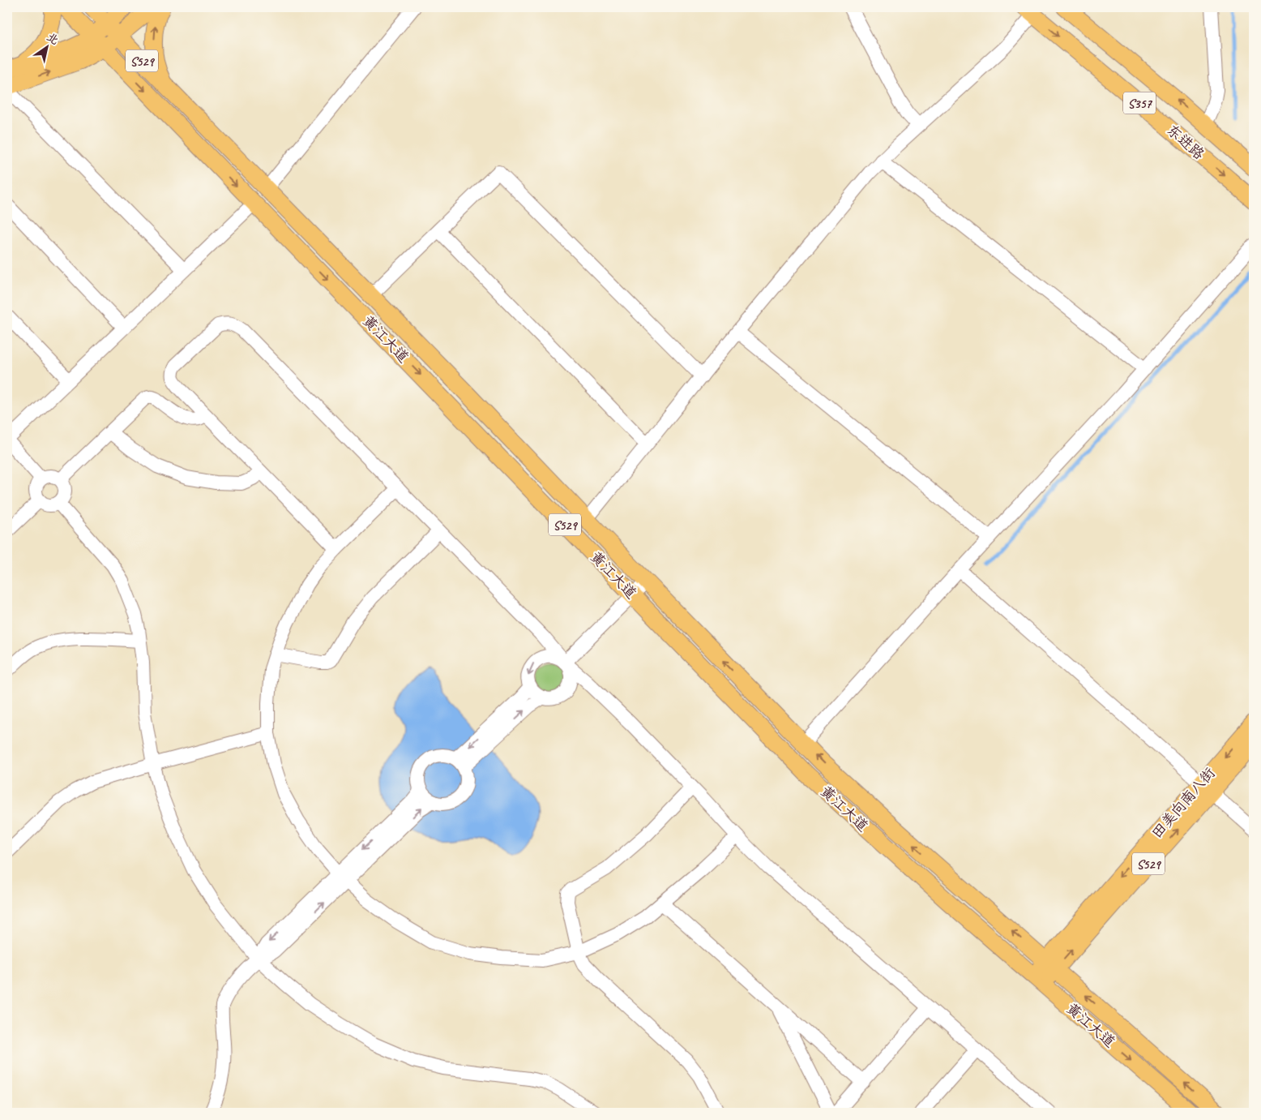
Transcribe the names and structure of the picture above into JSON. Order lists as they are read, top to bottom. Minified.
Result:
{"streets":{"main road":["S529","S357","东进路","黄江大道","田美向南八街"]},"crossings":[["S529","黄江大道"],["黄江大道","田美向南八街"]],"north":"top right"}
